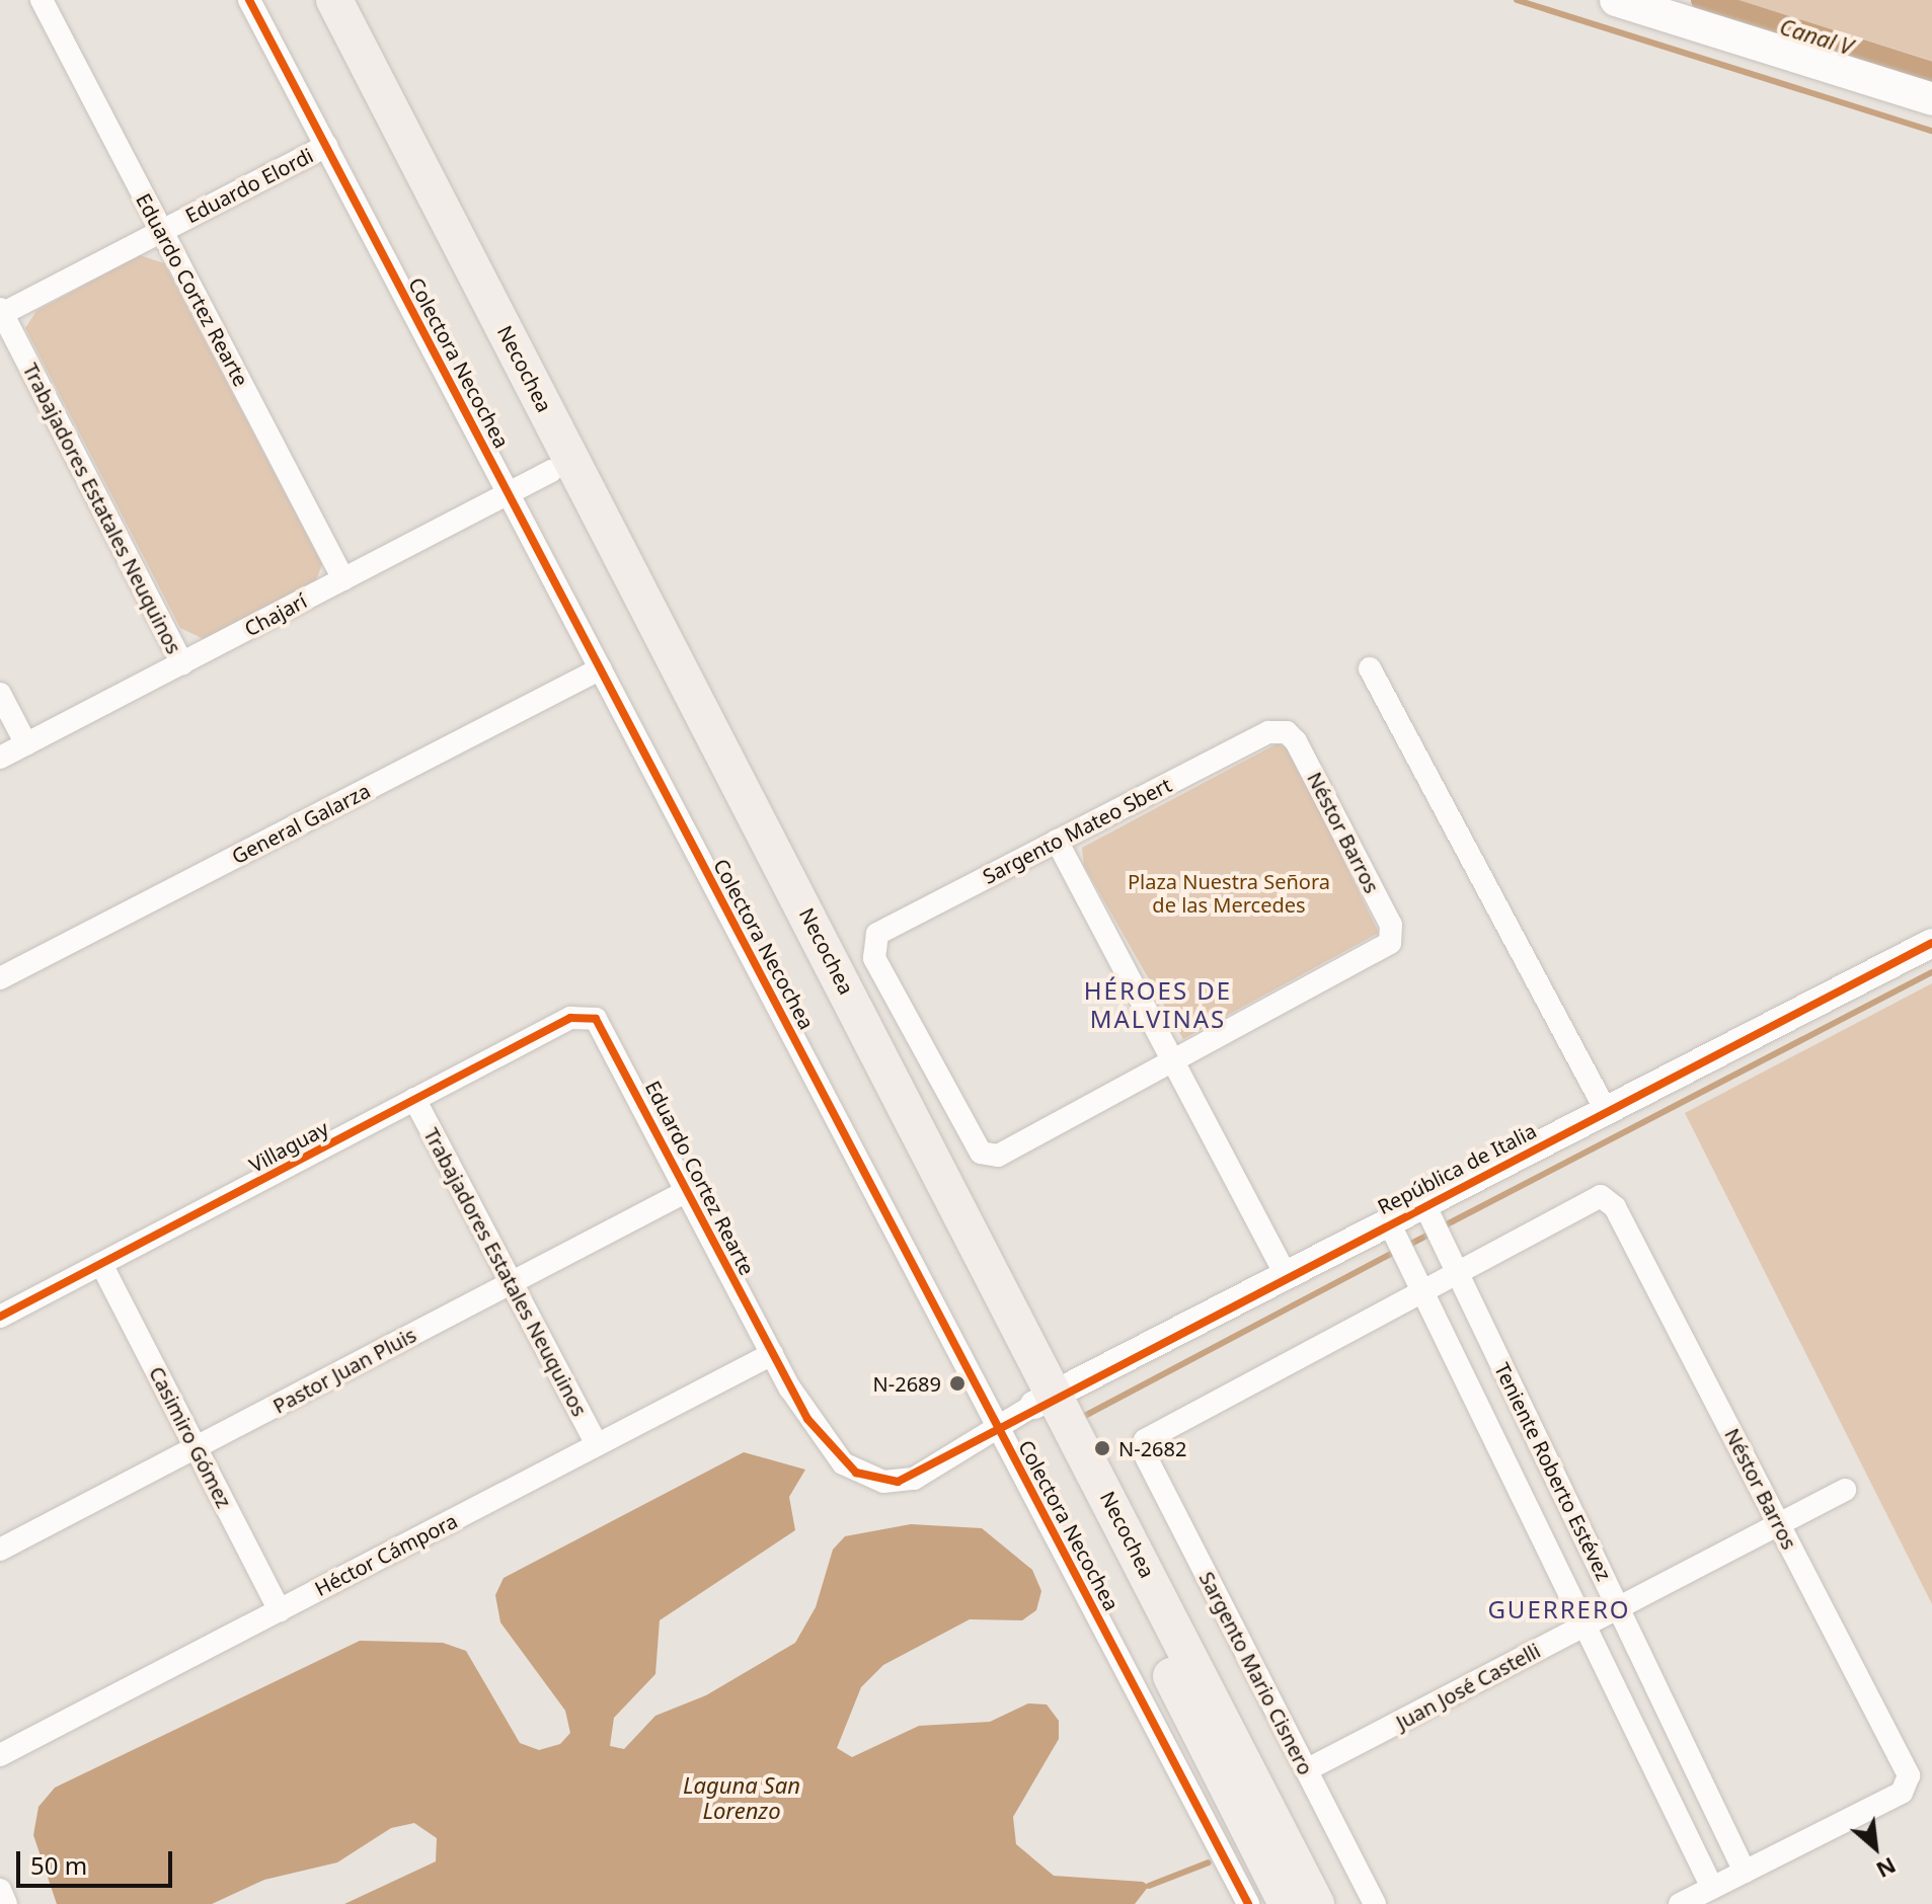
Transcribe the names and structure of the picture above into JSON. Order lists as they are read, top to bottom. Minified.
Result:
{"streets":{"main road":["Necochea"],"street":["Eduardo Elordi","Eduardo Cortez Rearte","Colectora Necochea","Trabajadores Estatales Neuquinos","Chajarí","General Galarza","Sargento Mateo Sbert","Néstor Barros","Villaguay","República de Italia","Pastor Juan Pluis","Casimiro Gómez","Teniente Roberto Estévez","Héctor Cámpora","Sargento Mario Cisnero","Juan José Castelli"]},"crossings":[["Eduardo Elordi","Eduardo Cortez Rearte"],["Eduardo Elordi","Colectora Necochea"],["Eduardo Elordi","Trabajadores Estatales Neuquinos"],["Eduardo Cortez Rearte","Colectora Necochea"],["Eduardo Cortez Rearte","Chajarí"],["Eduardo Cortez Rearte","Villaguay"],["Eduardo Cortez Rearte","República de Italia"],["Eduardo Cortez Rearte","Pastor Juan Pluis"],["Eduardo Cortez Rearte","Héctor Cámpora"],["Colectora Necochea","Chajarí"],["Colectora Necochea","General Galarza"],["Colectora Necochea","República de Italia"],["Necochea","Chajarí"],["Necochea","República de Italia"],["Trabajadores Estatales Neuquinos","Chajarí"],["Trabajadores Estatales Neuquinos","Villaguay"],["Trabajadores Estatales Neuquinos","Pastor Juan Pluis"],["Trabajadores Estatales Neuquinos","Héctor Cámpora"],["Sargento Mateo Sbert","Néstor Barros"],["Néstor Barros","Teniente Roberto Estévez"],["Néstor Barros","Juan José Castelli"],["Villaguay","Casimiro Gómez"],["República de Italia","Teniente Roberto Estévez"],["Pastor Juan Pluis","Casimiro Gómez"],["Casimiro Gómez","Héctor Cámpora"],["Teniente Roberto Estévez","Sargento Mario Cisnero"],["Teniente Roberto Estévez","Juan José Castelli"],["Sargento Mario Cisnero","Juan José Castelli"]],"districts":["HÉROES DE MALVINAS","GUERRERO"],"water":["Canal V","Laguna San Lorenzo"],"parks":["Plaza Nuestra Señora de las Mercedes"],"places":["N-2689","N-2682"],"scale_bar":"50 m","north":"bottom right"}
